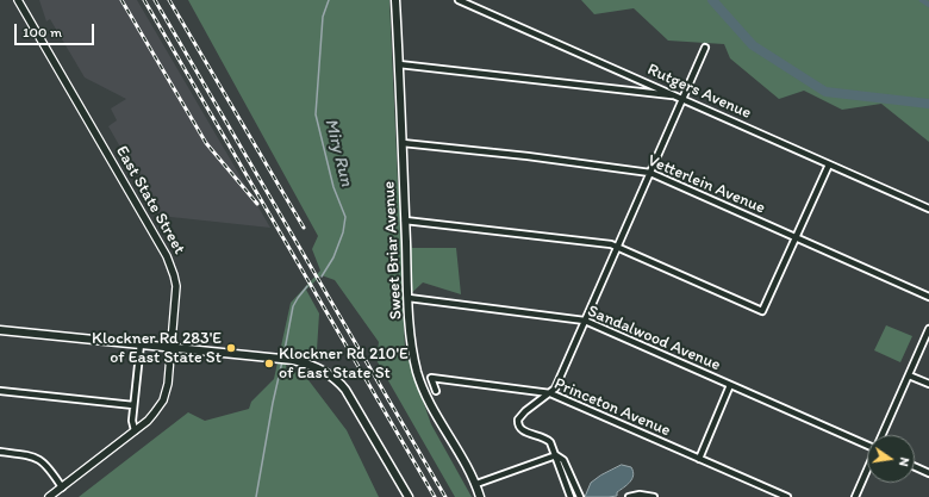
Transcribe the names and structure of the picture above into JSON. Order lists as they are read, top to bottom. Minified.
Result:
{"streets":{"main road":["Sweet Briar Avenue"],"street":["Rutgers Avenue","Vetterlein Avenue","East State Street","Sandalwood Avenue","Princeton Avenue"]},"crossings":[["Vetterlein Avenue","Sweet Briar Avenue"],["Sweet Briar Avenue","Sandalwood Avenue"]],"water":["Miry Run"],"places":["Klockner Rd 283'E of East State St","Klockner Rd 210'E of East State St"],"scale_bar":"100 m","north":"right"}
